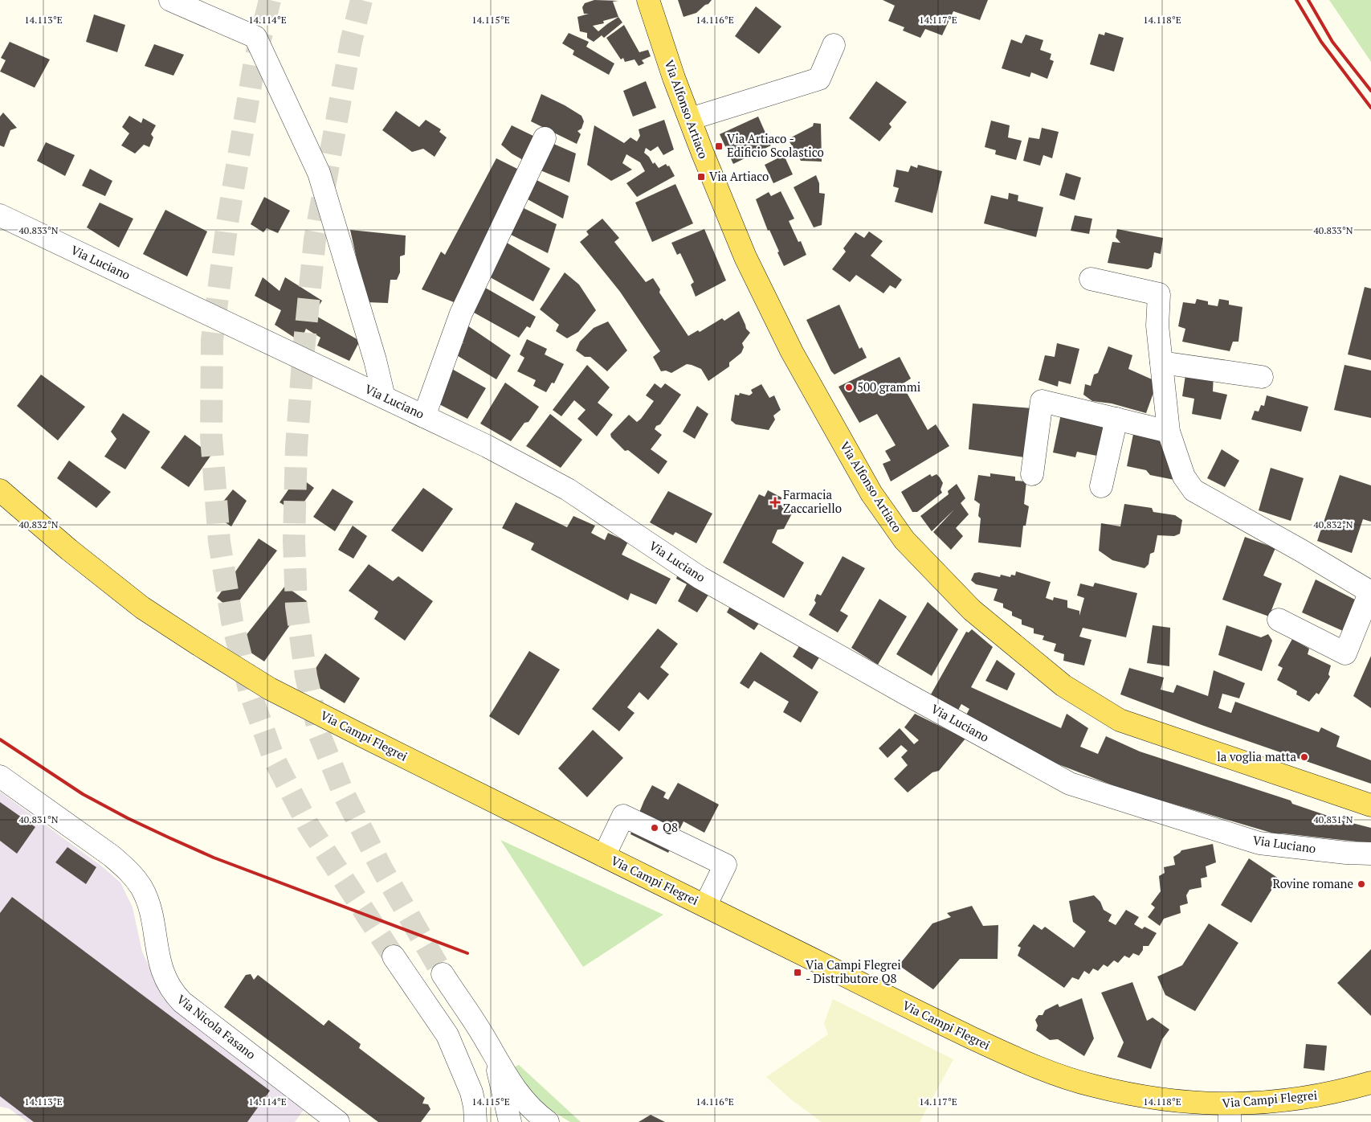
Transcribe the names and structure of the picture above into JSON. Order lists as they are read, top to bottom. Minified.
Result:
{"streets":{"main road":["Via Alfonso Artiaco","Via Campi Flegrei"],"street":["Via Luciano","Via Nicola Fasano"]},"places":{"transit":["Via Artiaco - Edificio Scolastico","Via Artiaco","Via Campi Flegrei - Distributore Q8"],"other":["500 grammi","la voglia matta","Q8","Rovine romane"],"health":["Farmacia Zaccariello"]},"coordinates":["14.113°E","14.114°E","14.115°E","14.116°E","14.117°E","14.118°E","40.833°N","40.832°N","40.831°N"]}
